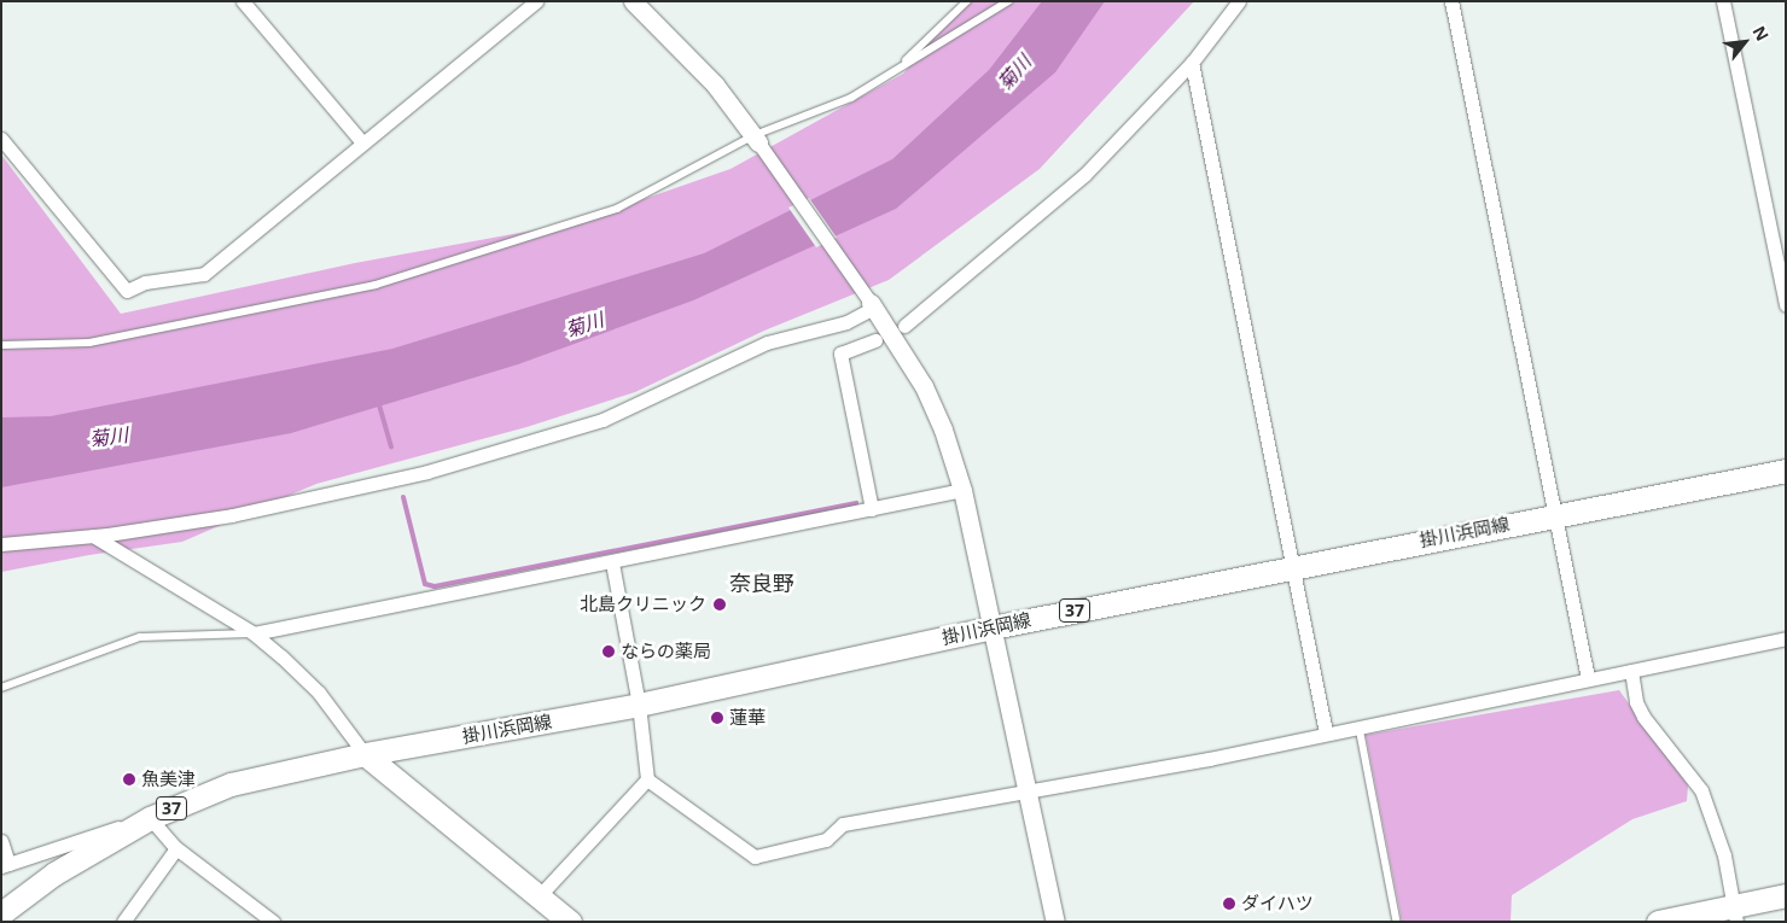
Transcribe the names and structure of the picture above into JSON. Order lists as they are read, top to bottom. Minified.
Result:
{"streets":{"main road":["掛川浜岡線","37"]},"districts":["奈良野"],"water":["菊川"],"places":["北島クリニック","ならの薬局","蓮華","魚美津","ダイハツ"],"north":"top right"}
